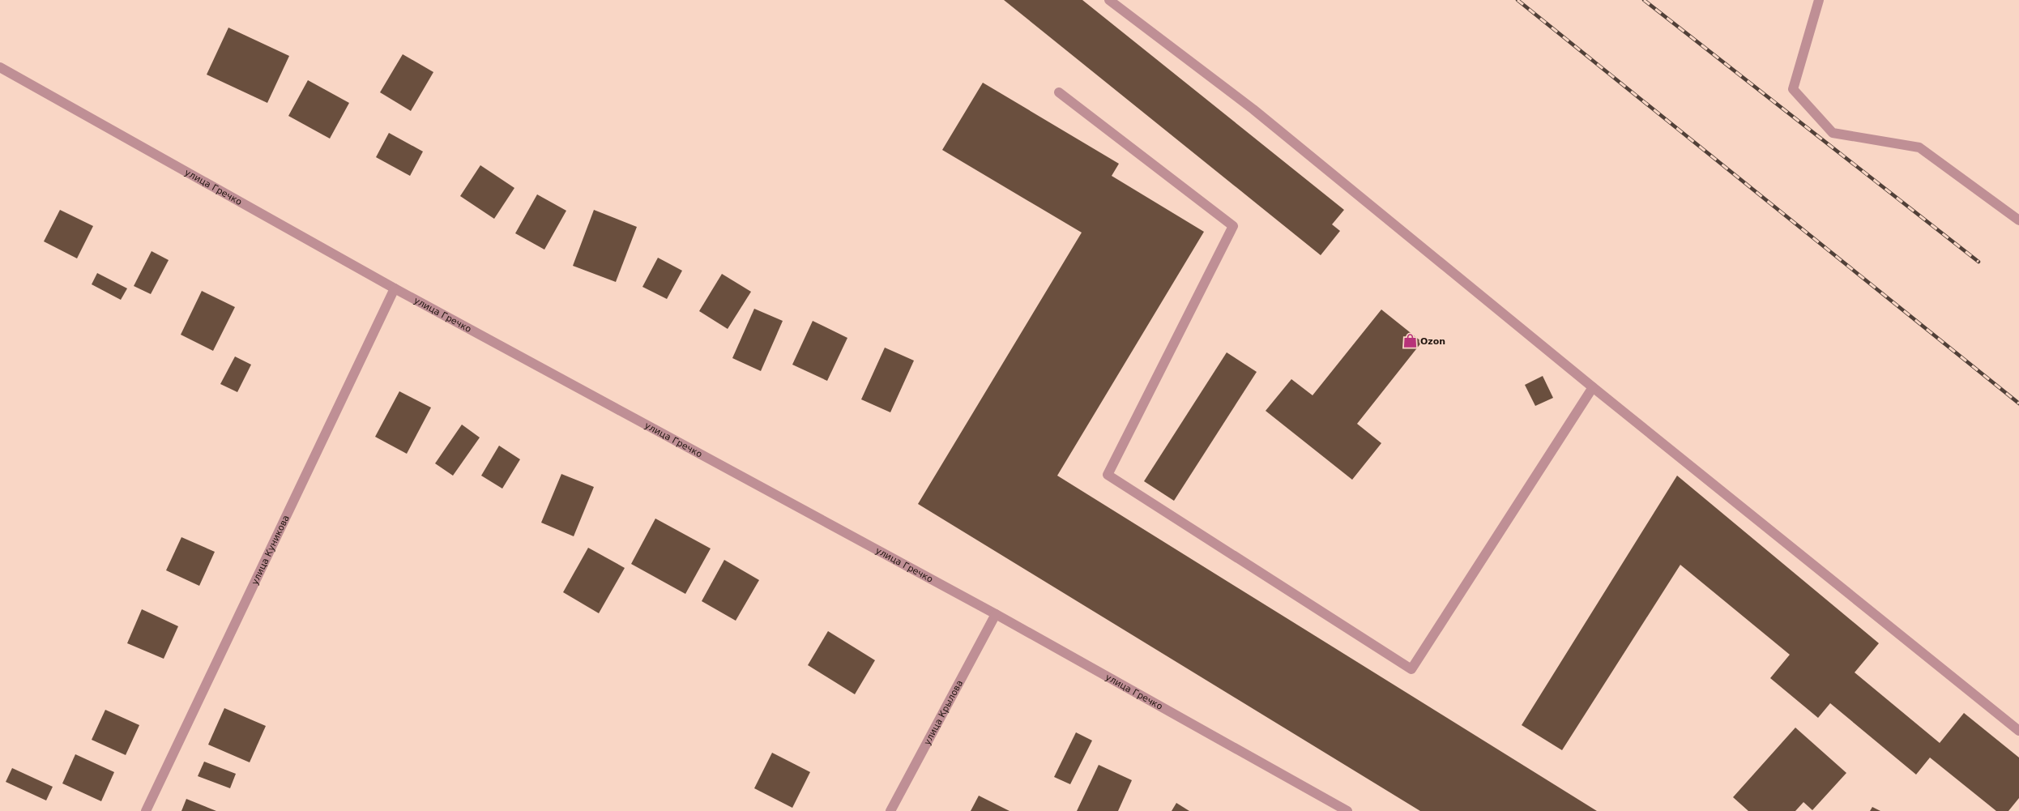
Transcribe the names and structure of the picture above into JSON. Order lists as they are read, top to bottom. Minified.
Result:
{"streets":{"street":["улица Гречко","улица Куникова","улица Крылова"]},"crossings":[["улица Гречко","улица Куникова"],["улица Гречко","улица Крылова"]],"places":{"shop":["Ozon"]}}
